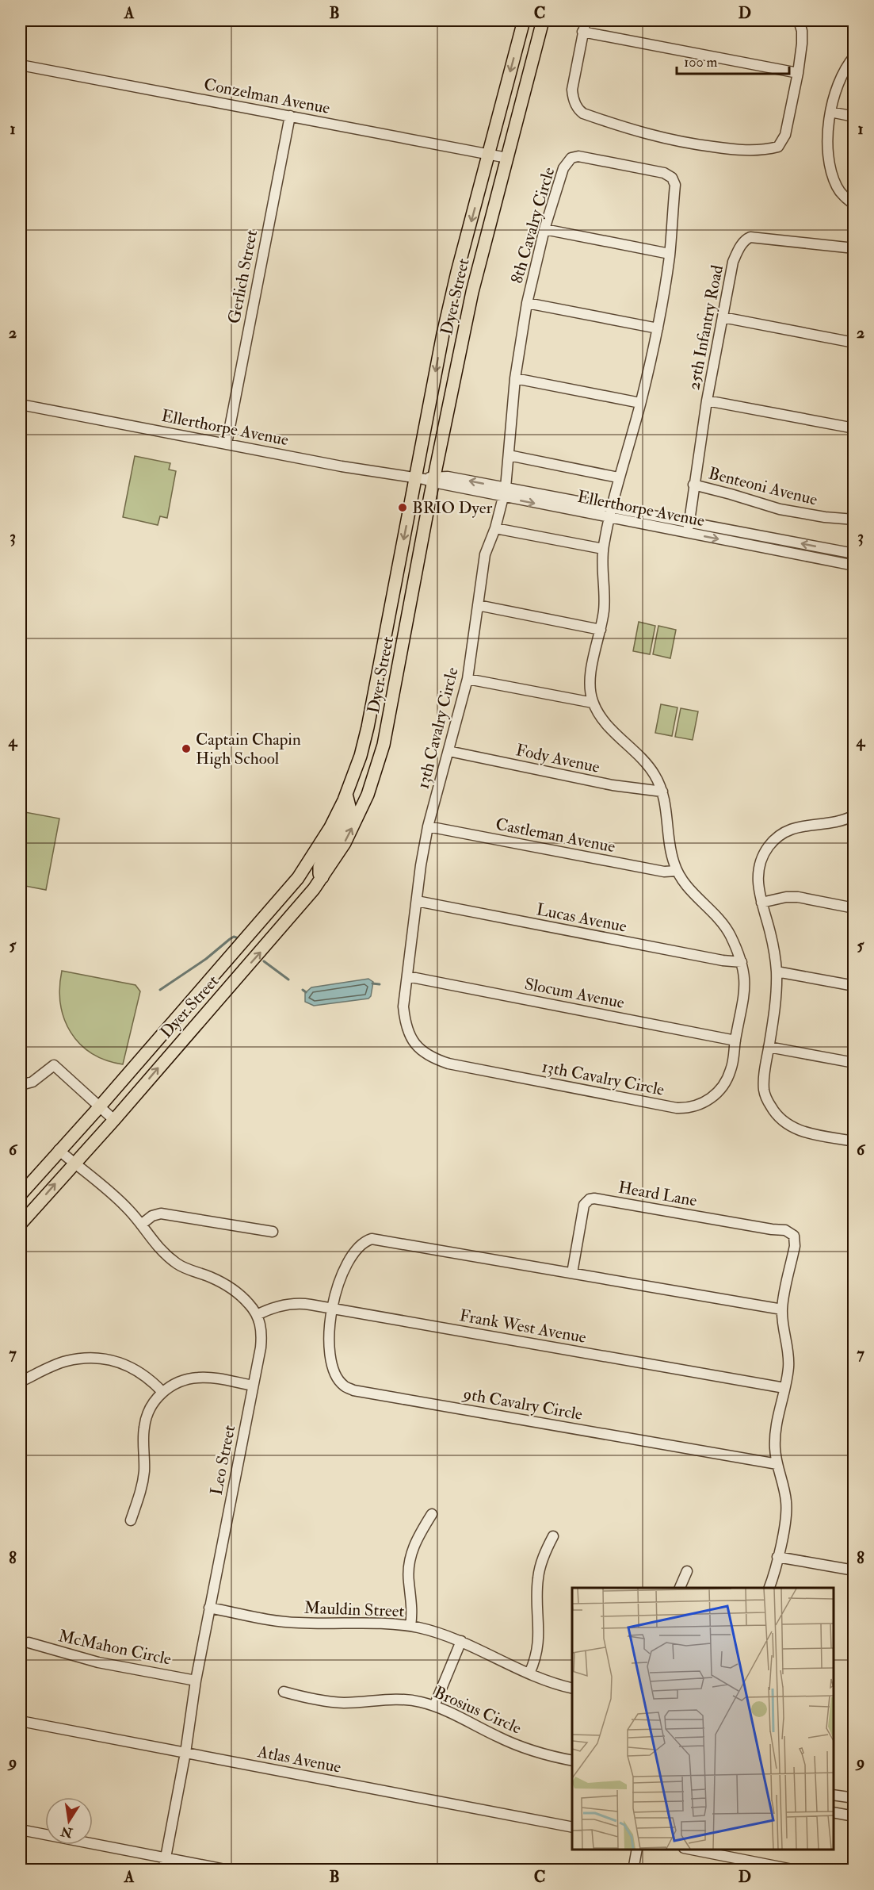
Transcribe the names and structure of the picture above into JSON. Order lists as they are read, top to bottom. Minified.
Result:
{"streets":{"main road":["Dyer Street"],"street":["Conzelman Avenue","8th Cavalry Circle","Gerlich Street","25th Infantry Road","Ellerthorpe Avenue","Benteoni Avenue","13th Cavalry Circle","Fody Avenue","Castleman Avenue","Lucas Avenue","Slocum Avenue","Heard Lane","Frank West Avenue","9th Cavalry Circle","Leo Street","Mauldin Street","McMahon Circle","Brosius Circle","Atlas Avenue"]},"crossings":[["Conzelman Avenue","Gerlich Street"],["Conzelman Avenue","Dyer Street"],["8th Cavalry Circle","Ellerthorpe Avenue"],["8th Cavalry Circle","13th Cavalry Circle"],["Gerlich Street","Ellerthorpe Avenue"],["Dyer Street","Ellerthorpe Avenue"],["Dyer Street","Leo Street"],["25th Infantry Road","Ellerthorpe Avenue"],["25th Infantry Road","Benteoni Avenue"],["Ellerthorpe Avenue","13th Cavalry Circle"],["13th Cavalry Circle","Fody Avenue"],["13th Cavalry Circle","Castleman Avenue"],["13th Cavalry Circle","Lucas Avenue"],["13th Cavalry Circle","Slocum Avenue"],["Heard Lane","9th Cavalry Circle"],["Frank West Avenue","9th Cavalry Circle"],["Frank West Avenue","Leo Street"],["Leo Street","Mauldin Street"],["Leo Street","McMahon Circle"],["Leo Street","Atlas Avenue"]],"places":["BRIO Dyer","Captain Chapin High School"],"scale_bar":"100 m","north":"bottom","grid":{"columns":["A","B","C","D"],"rows":["1","2","3","4","5","6","7","8","9"]}}
